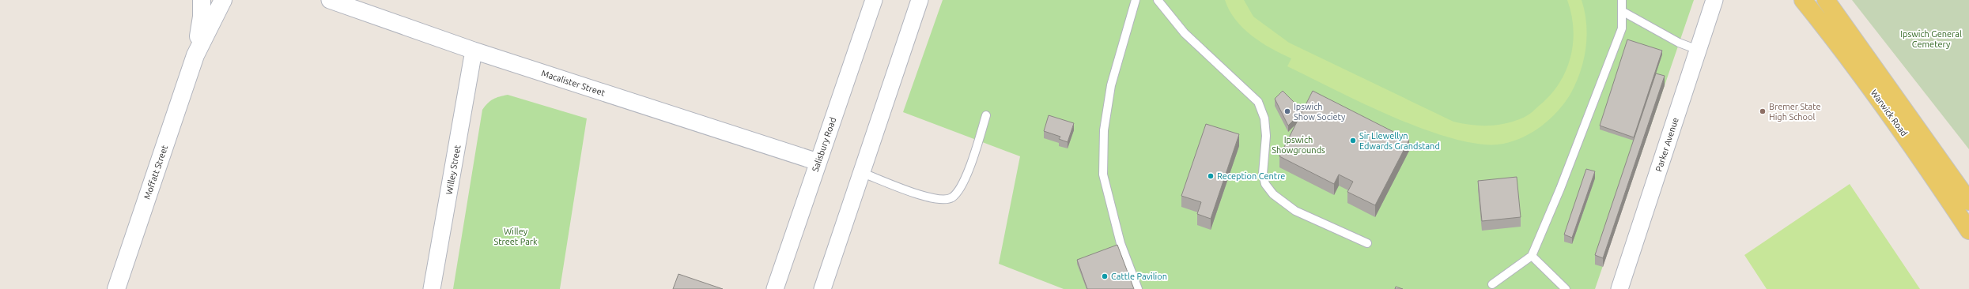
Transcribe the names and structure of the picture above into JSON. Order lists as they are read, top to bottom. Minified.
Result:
{"streets":{"main road":["Warwick Road","Moffatt Street"],"street":["Macalister Street","Salisbury Road","Parker Avenue","Willey Street"]},"crossings":[["Macalister Street","Salisbury Road"],["Macalister Street","Willey Street"]],"parks":["Ipswich General Cemetery","Ipswich Showgrounds","Willey Street Park"],"places":["Ipswich Show Society","Bremer State High School","Sir Llewellyn Edwards Grandstand","Reception Centre","Cattle Pavilion"]}
